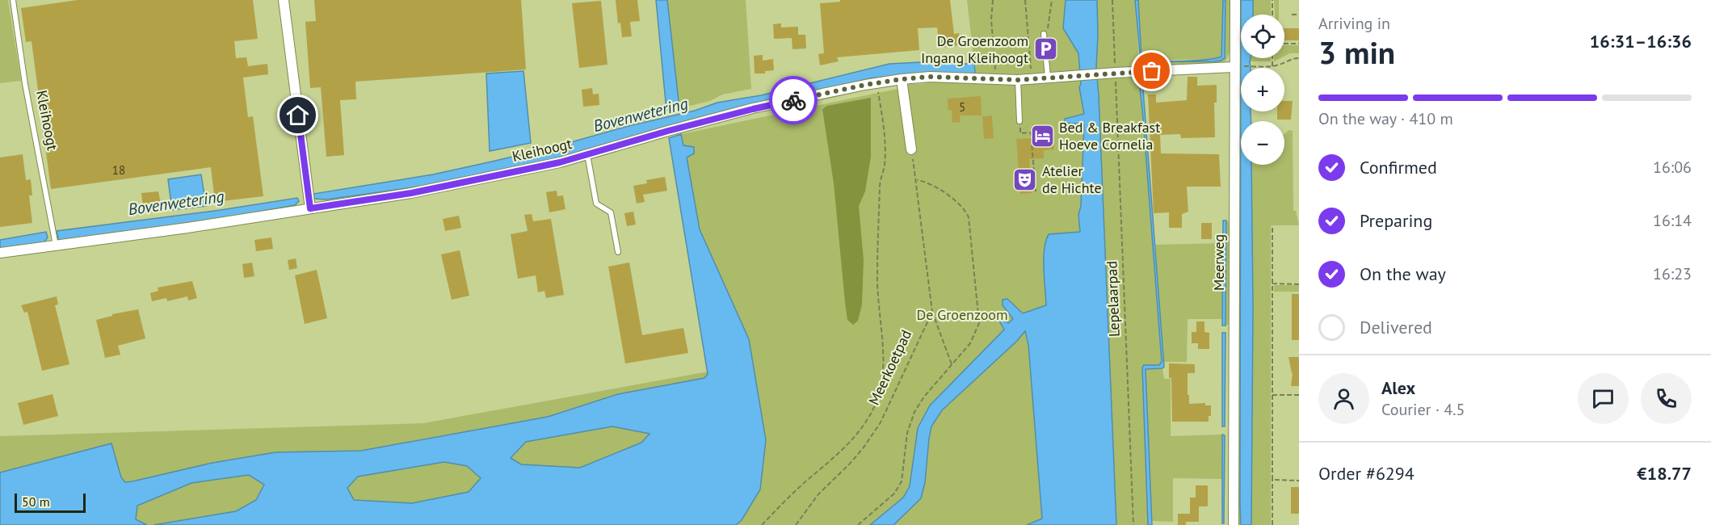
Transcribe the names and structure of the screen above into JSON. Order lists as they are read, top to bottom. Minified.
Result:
{"streets":{"street":["Kleihoogt","Meerweg"],"path":["Lepelaarpad","Meerkoetpad"]},"crossings":[["Kleihoogt","Meerweg"],["Kleihoogt","Lepelaarpad"]],"water":["Bovenwetering"],"parks":["De Groenzoom"],"places":{"parking":["De Groenzoom Ingang Kleihoogt"],"hotel":["Bed & Breakfast Hoeve Cornelia"],"theatre":["Atelier de Hichte"]},"house_numbers":["5","18"],"scale_bar":"50 m","page":{"heading":["3 min","Arriving in","16:31–16:36"],"panel":["Alex","Courier · 4.5","Order #6294","€18.77"],"map_buttons":["+","−"],"bar":"On the way · 410 m","list":[["Confirmed","16:06"],["Preparing","16:14"],["On the way","16:23"],"Delivered"],"scale":"50 m"}}
